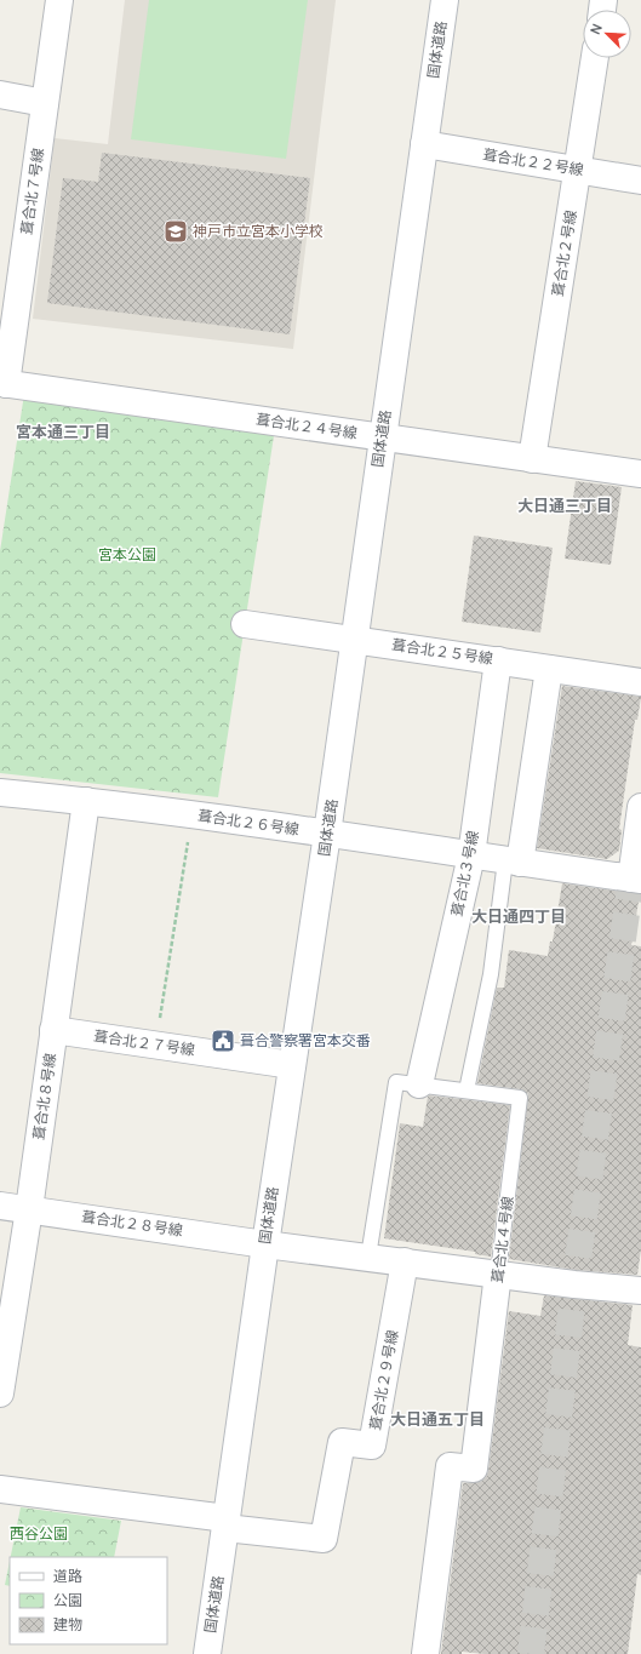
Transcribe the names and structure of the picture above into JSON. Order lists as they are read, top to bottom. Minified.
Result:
{"streets":{"street":["国体道路","葺合北２２号線","葺合北７号線","葺合北２号線","葺合北２４号線","葺合北２５号線","葺合北２６号線","葺合北３号線","葺合北２７号線","葺合北８号線","葺合北２８号線","葺合北４号線","葺合北２９号線"]},"crossings":[["国体道路","葺合北２２号線"],["国体道路","葺合北２４号線"],["国体道路","葺合北２５号線"],["国体道路","葺合北２６号線"],["国体道路","葺合北２７号線"],["国体道路","葺合北２８号線"],["国体道路","葺合北２９号線"],["葺合北２２号線","葺合北２号線"],["葺合北７号線","葺合北２４号線"],["葺合北２号線","葺合北２４号線"],["葺合北２５号線","葺合北３号線"],["葺合北２６号線","葺合北３号線"],["葺合北２６号線","葺合北８号線"],["葺合北３号線","葺合北４号線"],["葺合北２７号線","葺合北８号線"],["葺合北８号線","葺合北２８号線"],["葺合北２８号線","葺合北４号線"],["葺合北２８号線","葺合北２９号線"]],"districts":["宮本通三丁目","大日通三丁目","大日通四丁目","大日通五丁目"],"parks":["宮本公園","西谷公園"],"places":{"school or university":["神戸市立宮本小学校"],"public building":["葺合警察署宮本交番"]},"legend":["道路","公園","建物"],"north":"top left"}
